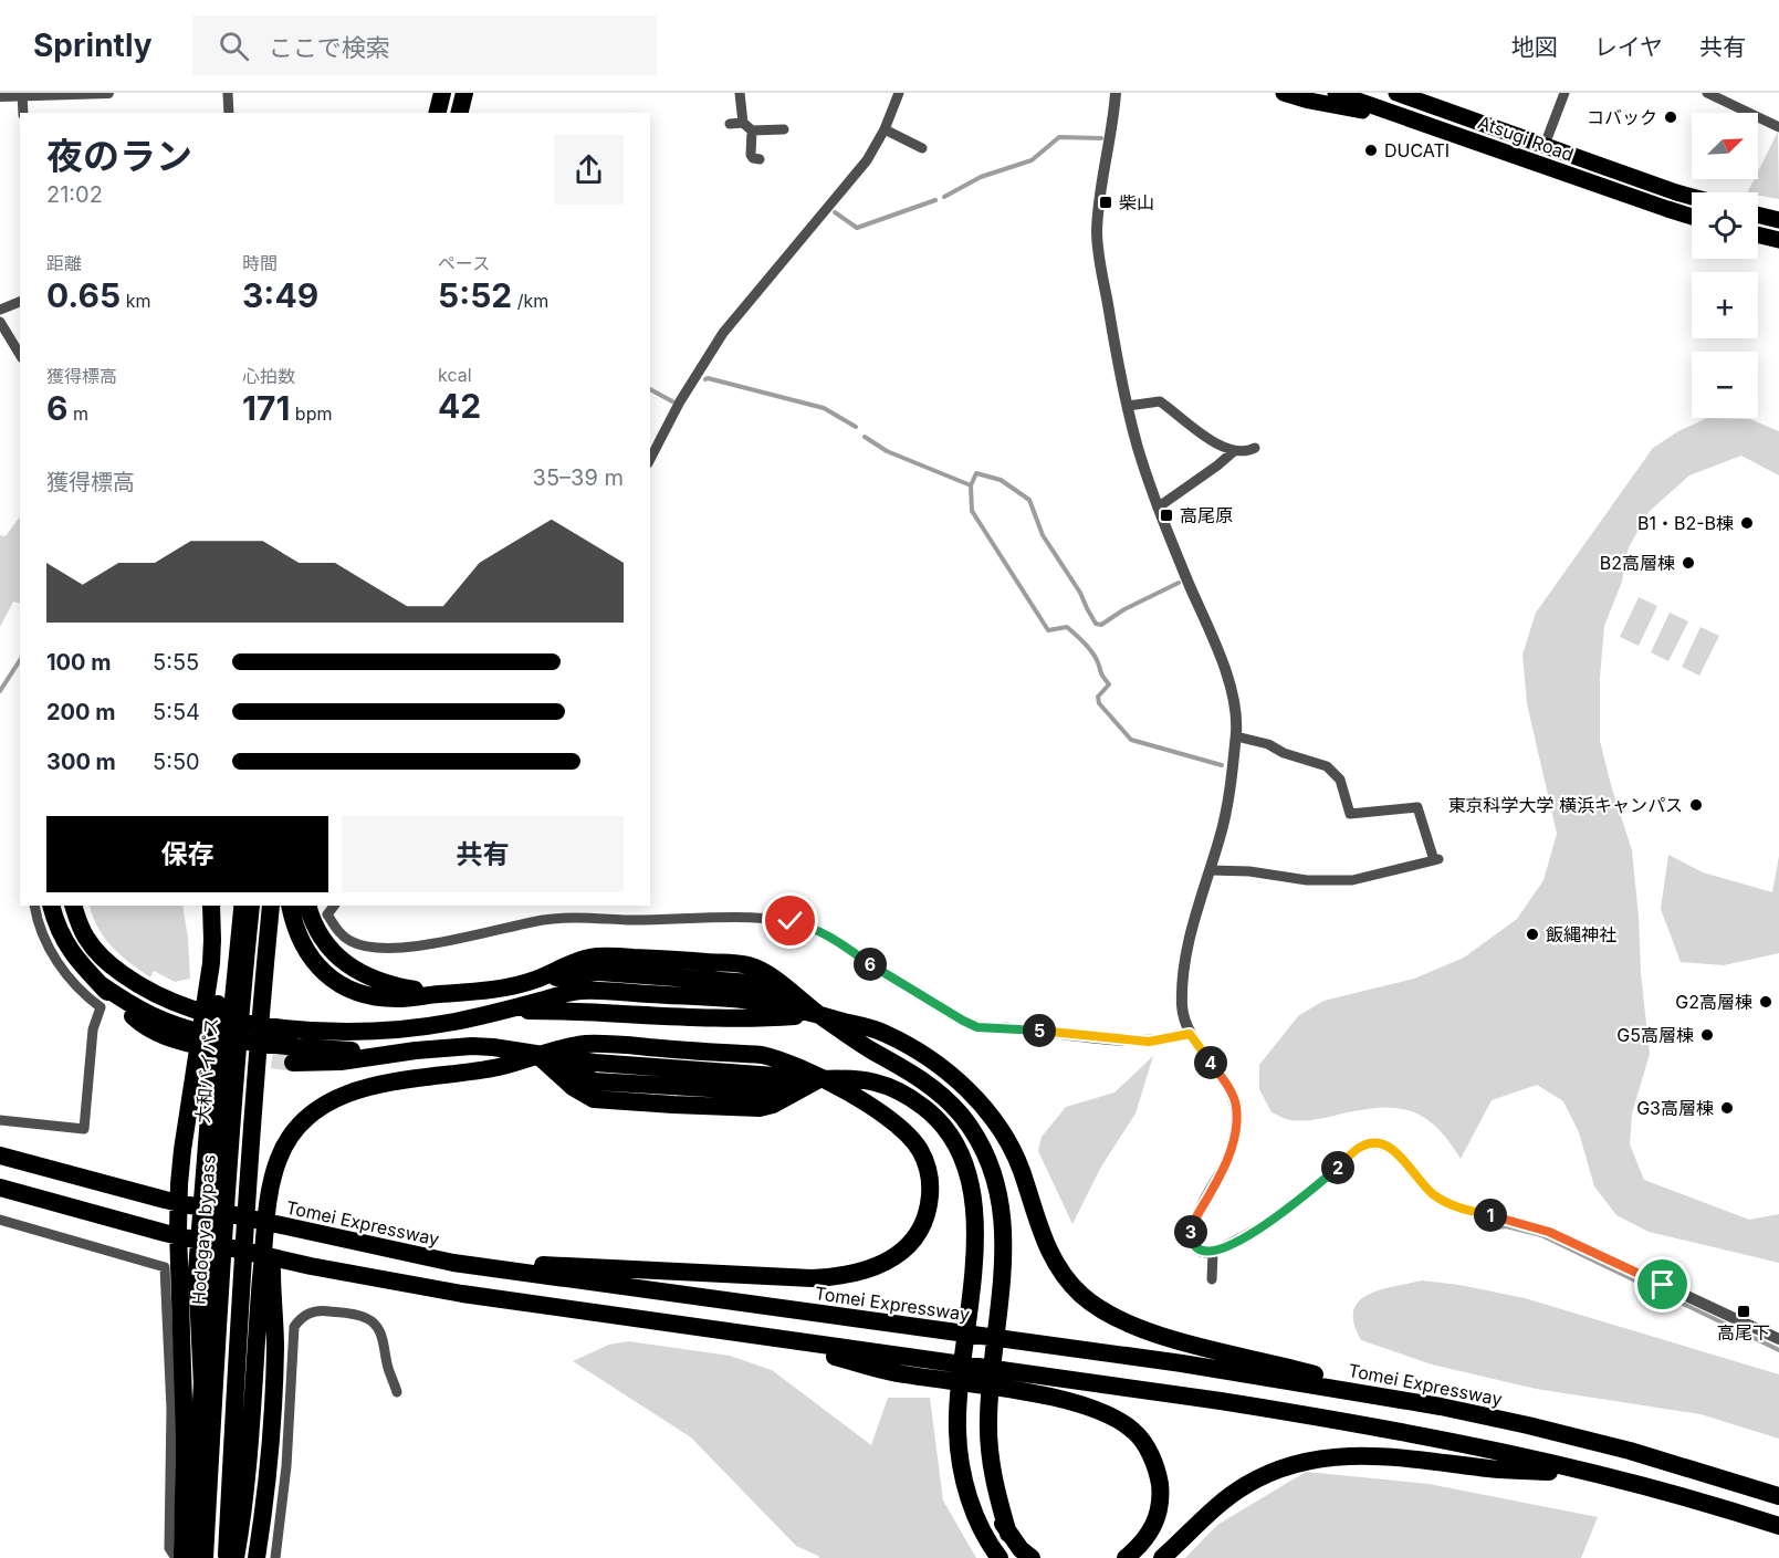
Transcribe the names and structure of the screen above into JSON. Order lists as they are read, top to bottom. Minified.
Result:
{"streets":{"highway":["Atsugi Road","大和バイパス","Tomei Expressway","Hodogaya bypass"]},"places":{"other":["コバック","DUCATI","B1・B2-B棟","B2高層棟","東京科学大学 横浜キャンパス","飯縄神社","G2高層棟","G5高層棟","G3高層棟"],"transit":["柴山","高尾原","高尾下"]},"north":"top right","page":{"header":"Sprintly","search":"ここで検索","nav":["地図","レイヤ","共有"],"map_buttons":["+","−"],"heading":["夜のラン","21:02"],"stats":[["距離","0.65 km"],["時間","3:49"],["ペース","5:52 /km"],["獲得標高","6 m"],["心拍数","171 bpm"],["kcal","42"]],"chart":["獲得標高","35–39 m"],"list":[{"name":"100 m","note":"5:55"},{"name":"200 m","note":"5:54"},{"name":"300 m","note":"5:50"}],"buttons":["保存","共有"],"pins":["6","5","4","2","1","3"]}}
